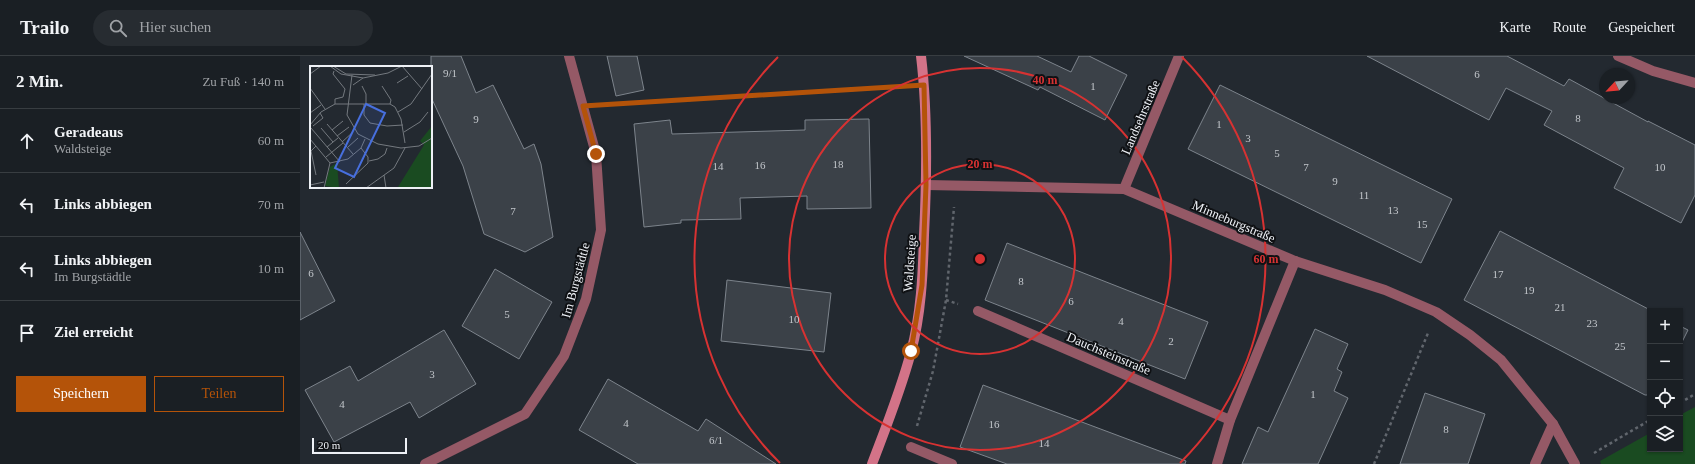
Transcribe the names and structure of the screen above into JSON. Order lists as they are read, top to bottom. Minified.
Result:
{"streets":{"street":["Landsehrstraße","Minneburgstraße","Waldsteige","Im Burgstädtle","Dauchsteinstraße"]},"crossings":[["Landsehrstraße","Minneburgstraße"],["Minneburgstraße","Waldsteige"]],"house_numbers":["9/1","6","1","8","9","1","3","5","18","16","14","7","10","9","11","13","7","15","6","17","8","19","6","21","5","10","4","23","2","25","3","1","4","4","16","8","6/1","14"],"scale_bar":"20 m","north":"bottom left","page":{"header":"Trailo","search":"Hier suchen","nav":["Karte","Route","Gespeichert"],"heading":["2 Min.","Zu Fuß · 140 m"],"list":[["Geradeaus","Waldsteige","60 m"],["Links abbiegen","70 m"],["Links abbiegen","Im Burgstädtle","10 m"],"Ziel erreicht"],"map_buttons":["+","−"],"buttons":["Speichern","Teilen"],"scale":"20 m"},"rings":["40 m","20 m","60 m"]}
